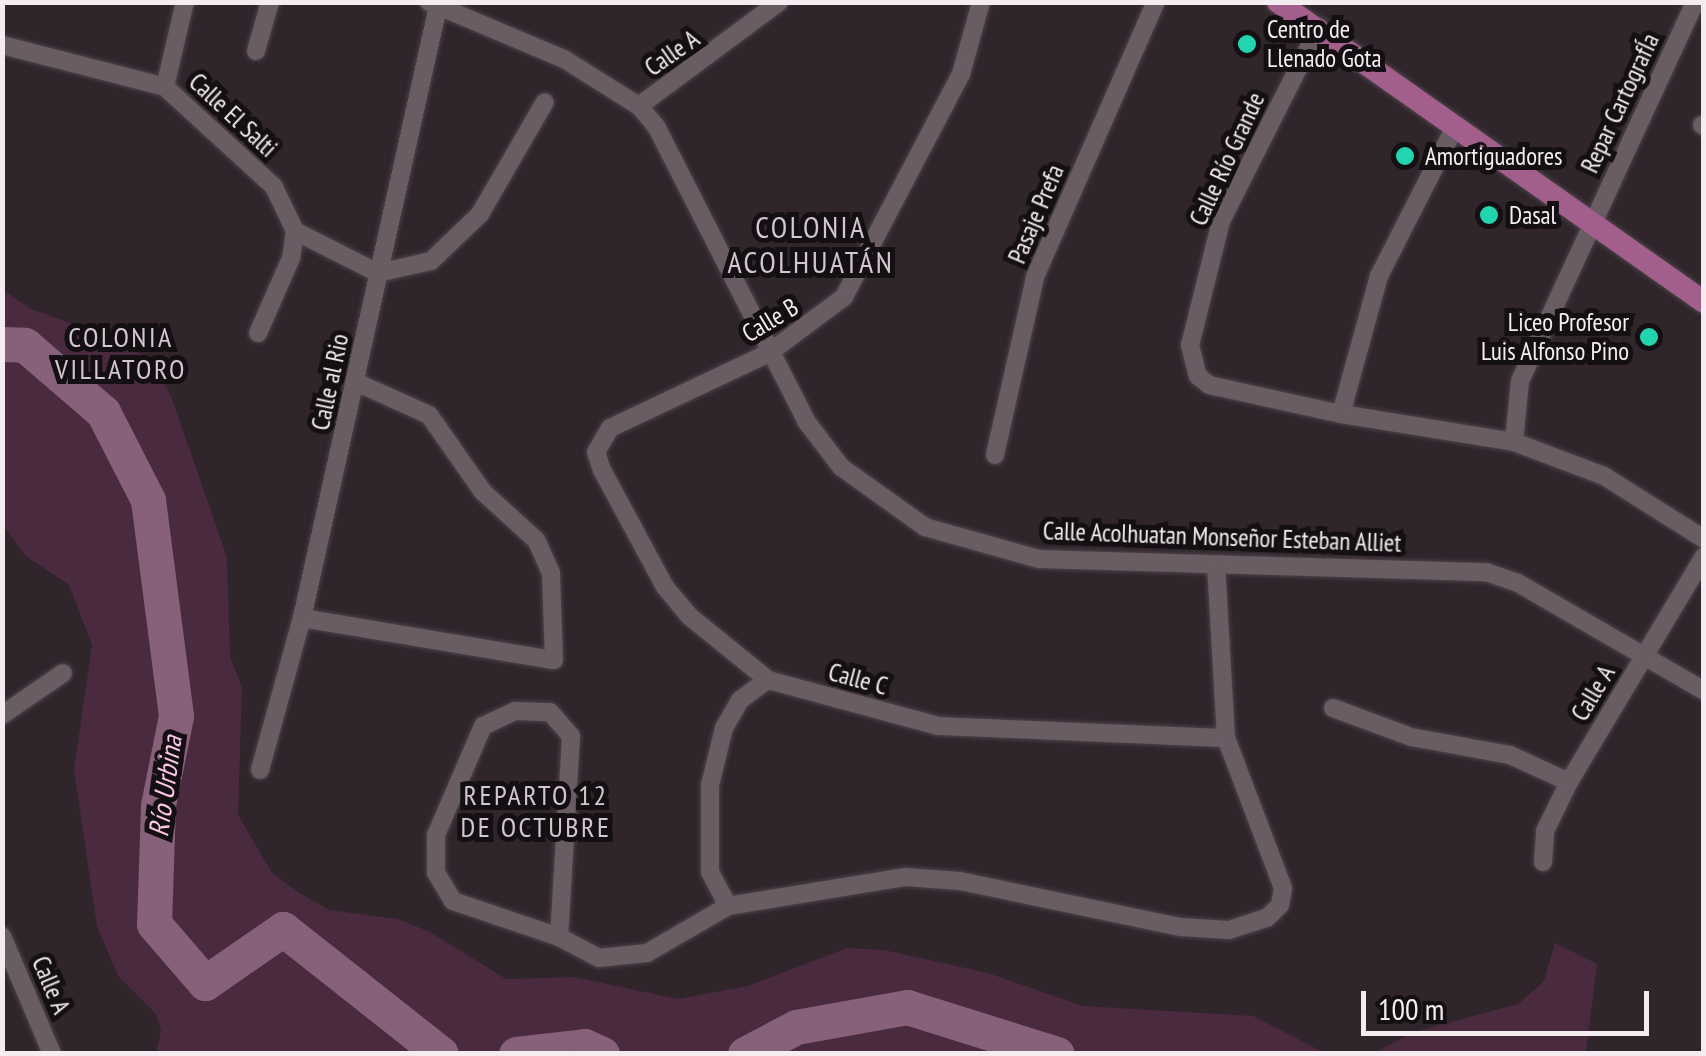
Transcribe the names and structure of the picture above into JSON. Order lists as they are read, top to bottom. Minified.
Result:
{"streets":{"street":["Calle A","Repar CartografÍa","Calle El Salti","Calle Río Grande","Pasaje Prefa","Calle B","Calle al Rio","Calle Acolhuatan Monseñor Esteban Alliet","Calle C"]},"crossings":[["Calle A","Calle Acolhuatan Monseñor Esteban Alliet"],["Calle B","Calle Acolhuatan Monseñor Esteban Alliet"],["Calle B","Calle C"],["Calle al Rio","Calle Acolhuatan Monseñor Esteban Alliet"]],"districts":["COLONIA ACOLHUATÁN","COLONIA VILLATORO","REPARTO 12 DE OCTUBRE"],"water":["Río Urbina"],"places":["Centro de Llenado Gota","Amortiguadores","Dasal","Liceo Profesor Luis Alfonso Pino"],"scale_bar":"100 m"}
